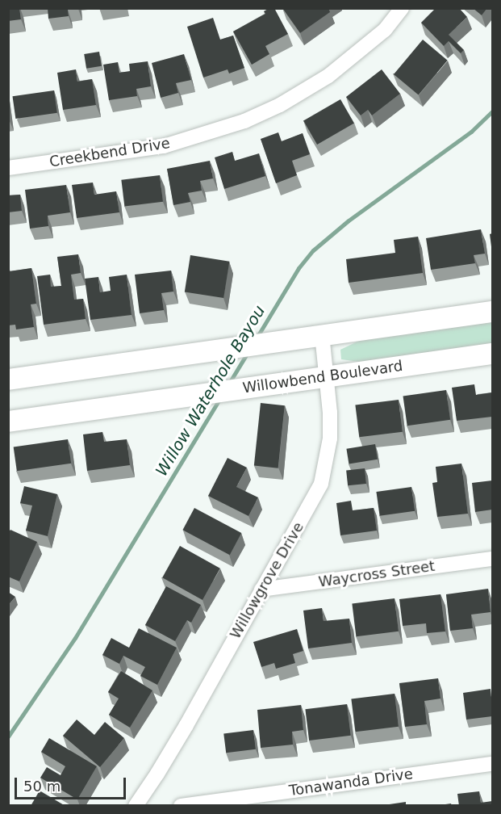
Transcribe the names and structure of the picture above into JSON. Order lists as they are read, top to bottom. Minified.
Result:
{"streets":{"main road":["Willowbend Boulevard"],"street":["Creekbend Drive","Waycross Street","Willowgrove Drive","Tonawanda Drive"]},"crossings":[["Willowbend Boulevard","Willowgrove Drive"],["Waycross Street","Willowgrove Drive"]],"water":["Willow Waterhole Bayou"],"scale_bar":"50 m"}
